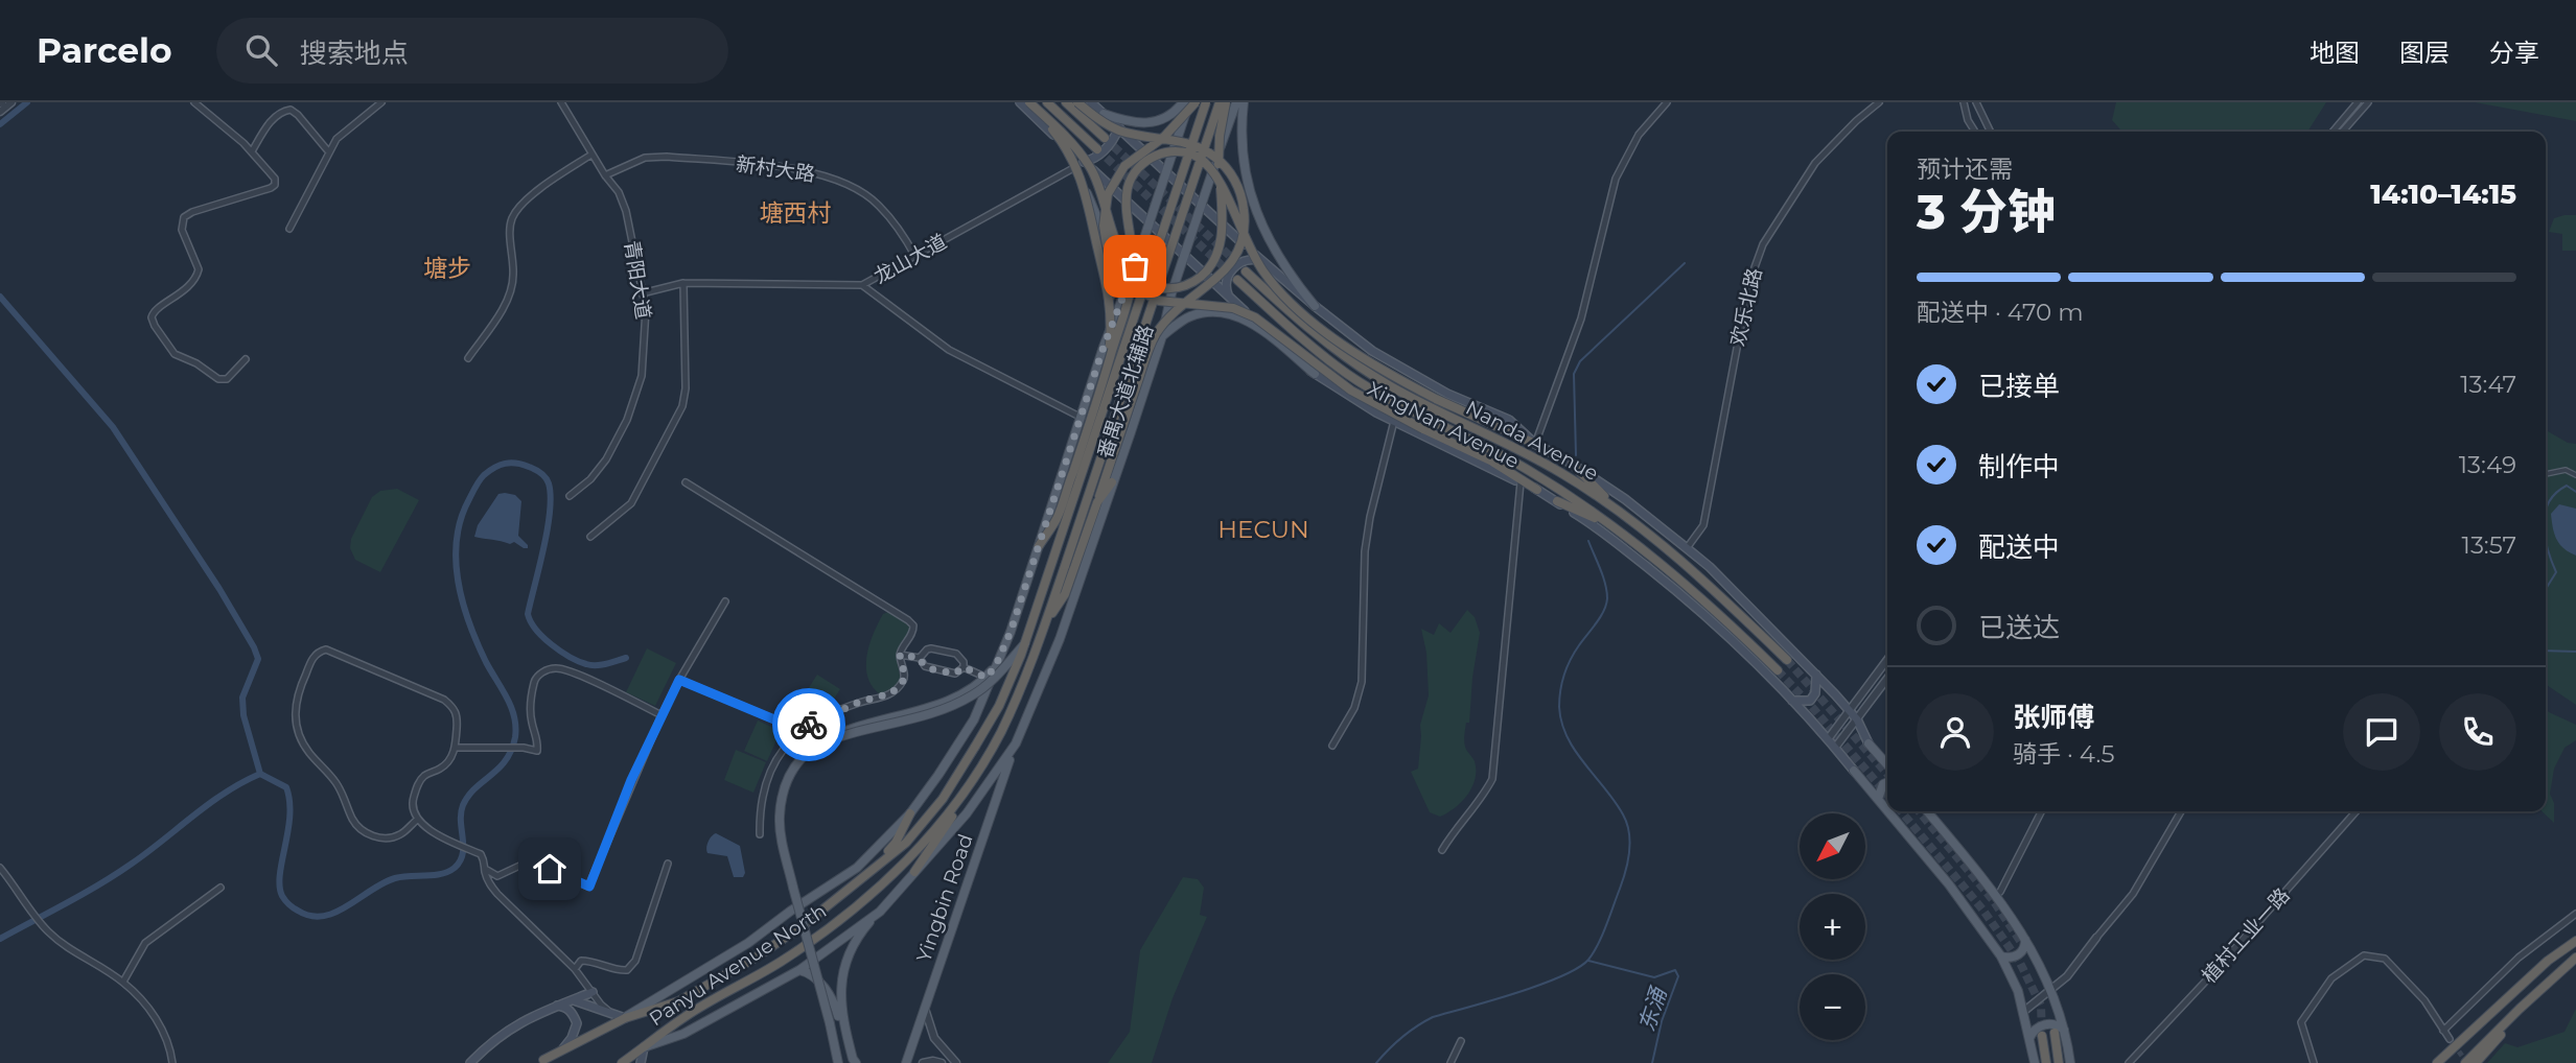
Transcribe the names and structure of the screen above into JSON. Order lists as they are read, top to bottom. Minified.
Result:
{"streets":{"highway":["Nanda Avenue","Panyu Avenue North"],"main road":["番禺大道北辅路","XingNan Avenue","Yingbin Road"],"street":["新村大路","龙山大道","青阳大道","欢乐北路","植村工业一路"]},"crossings":[["新村大路","龙山大道"],["新村大路","青阳大道"],["龙山大道","青阳大道"],["龙山大道","XingNan Avenue"],["欢乐北路","XingNan Avenue"],["番禺大道北辅路","XingNan Avenue"],["番禺大道北辅路","Yingbin Road"],["番禺大道北辅路","Panyu Avenue North"]],"districts":["塘西村","塘步","HECUN"],"water":["东涌"],"north":"bottom left","page":{"header":"Parcelo","search":"搜索地点","nav":["地图","图层","分享"],"heading":["3 分钟","预计还需","14:10–14:15"],"panel":["张师傅","骑手 · 4.5"],"bar":"配送中 · 470 m","list":[["已接单","13:47"],["制作中","13:49"],["配送中","13:57"],"已送达"],"map_buttons":["+","−"]}}
